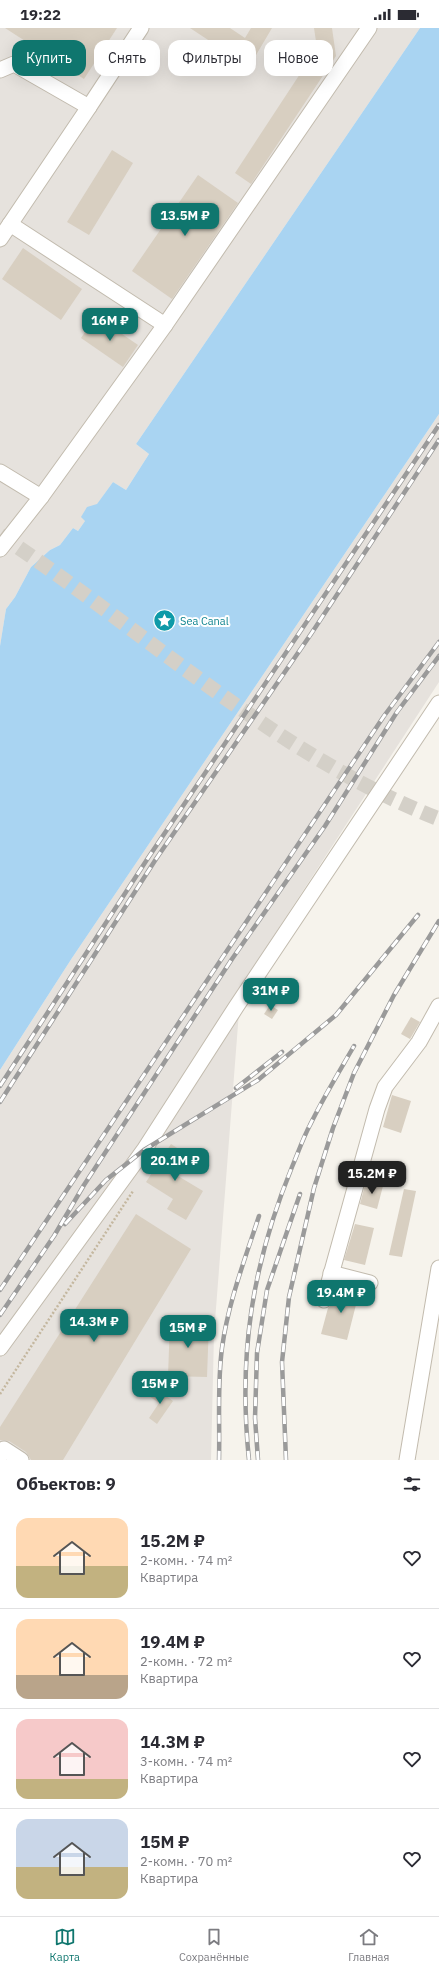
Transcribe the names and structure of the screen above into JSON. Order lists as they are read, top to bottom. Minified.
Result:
{"places":{"place":["Sea Canal"]},"page":{"status":"19:22","chip":["Купить","Снять","Фильтры","Новое"],"price":["13.5M ₽","16M ₽","31M ₽","20.1M ₽","15.2M ₽","19.4M ₽","14.3M ₽","15M ₽","15M ₽"],"heading":"Объектов: 9","list":[{"name":"15.2M ₽","note":"2-комн. · 74 m² · Квартира"},{"name":"19.4M ₽","note":"2-комн. · 72 m² · Квартира"},{"name":"14.3M ₽","note":"3-комн. · 74 m² · Квартира"},{"name":"15M ₽","note":"2-комн. · 70 m² · Квартира"}],"tabs":["Карта","Сохранённые","Главная"]}}
